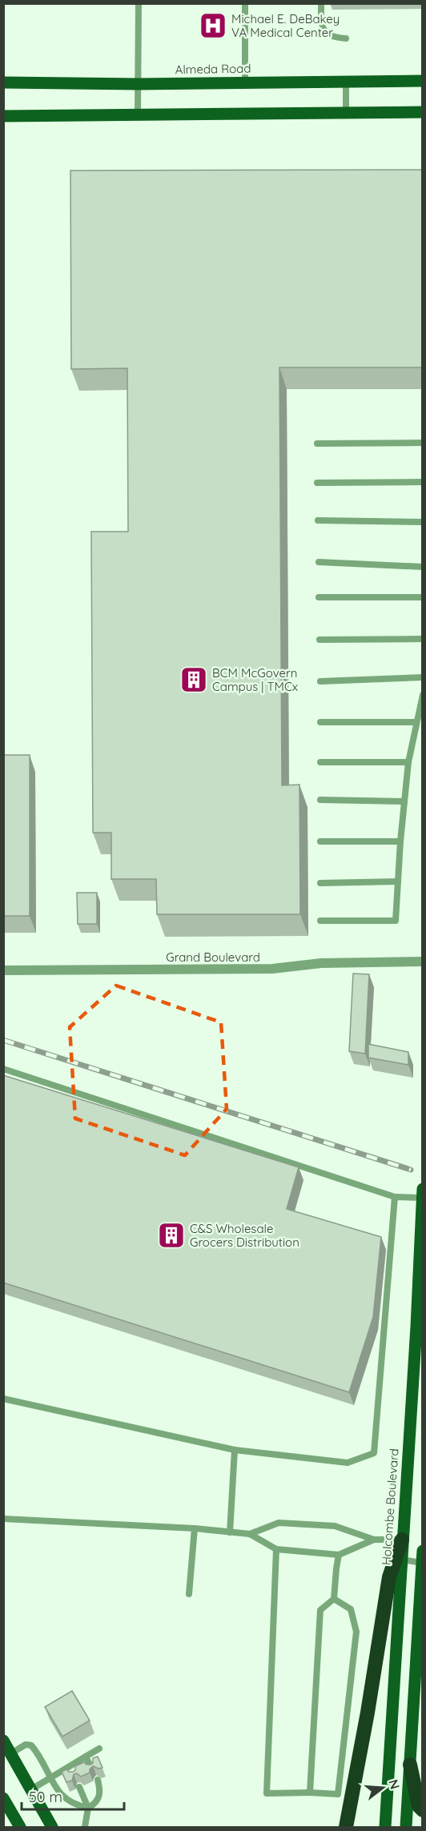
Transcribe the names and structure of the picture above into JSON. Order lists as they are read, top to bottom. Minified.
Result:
{"streets":{"main road":["Almeda Road","Holcombe Boulevard"],"street":["Grand Boulevard"]},"places":{"hospital":["Michael E. DeBakey VA Medical Center"],"building":["BCM McGovern Campus | TMCx","C&S Wholesale Grocers Distribution"]},"scale_bar":"50 m","north":"right"}
